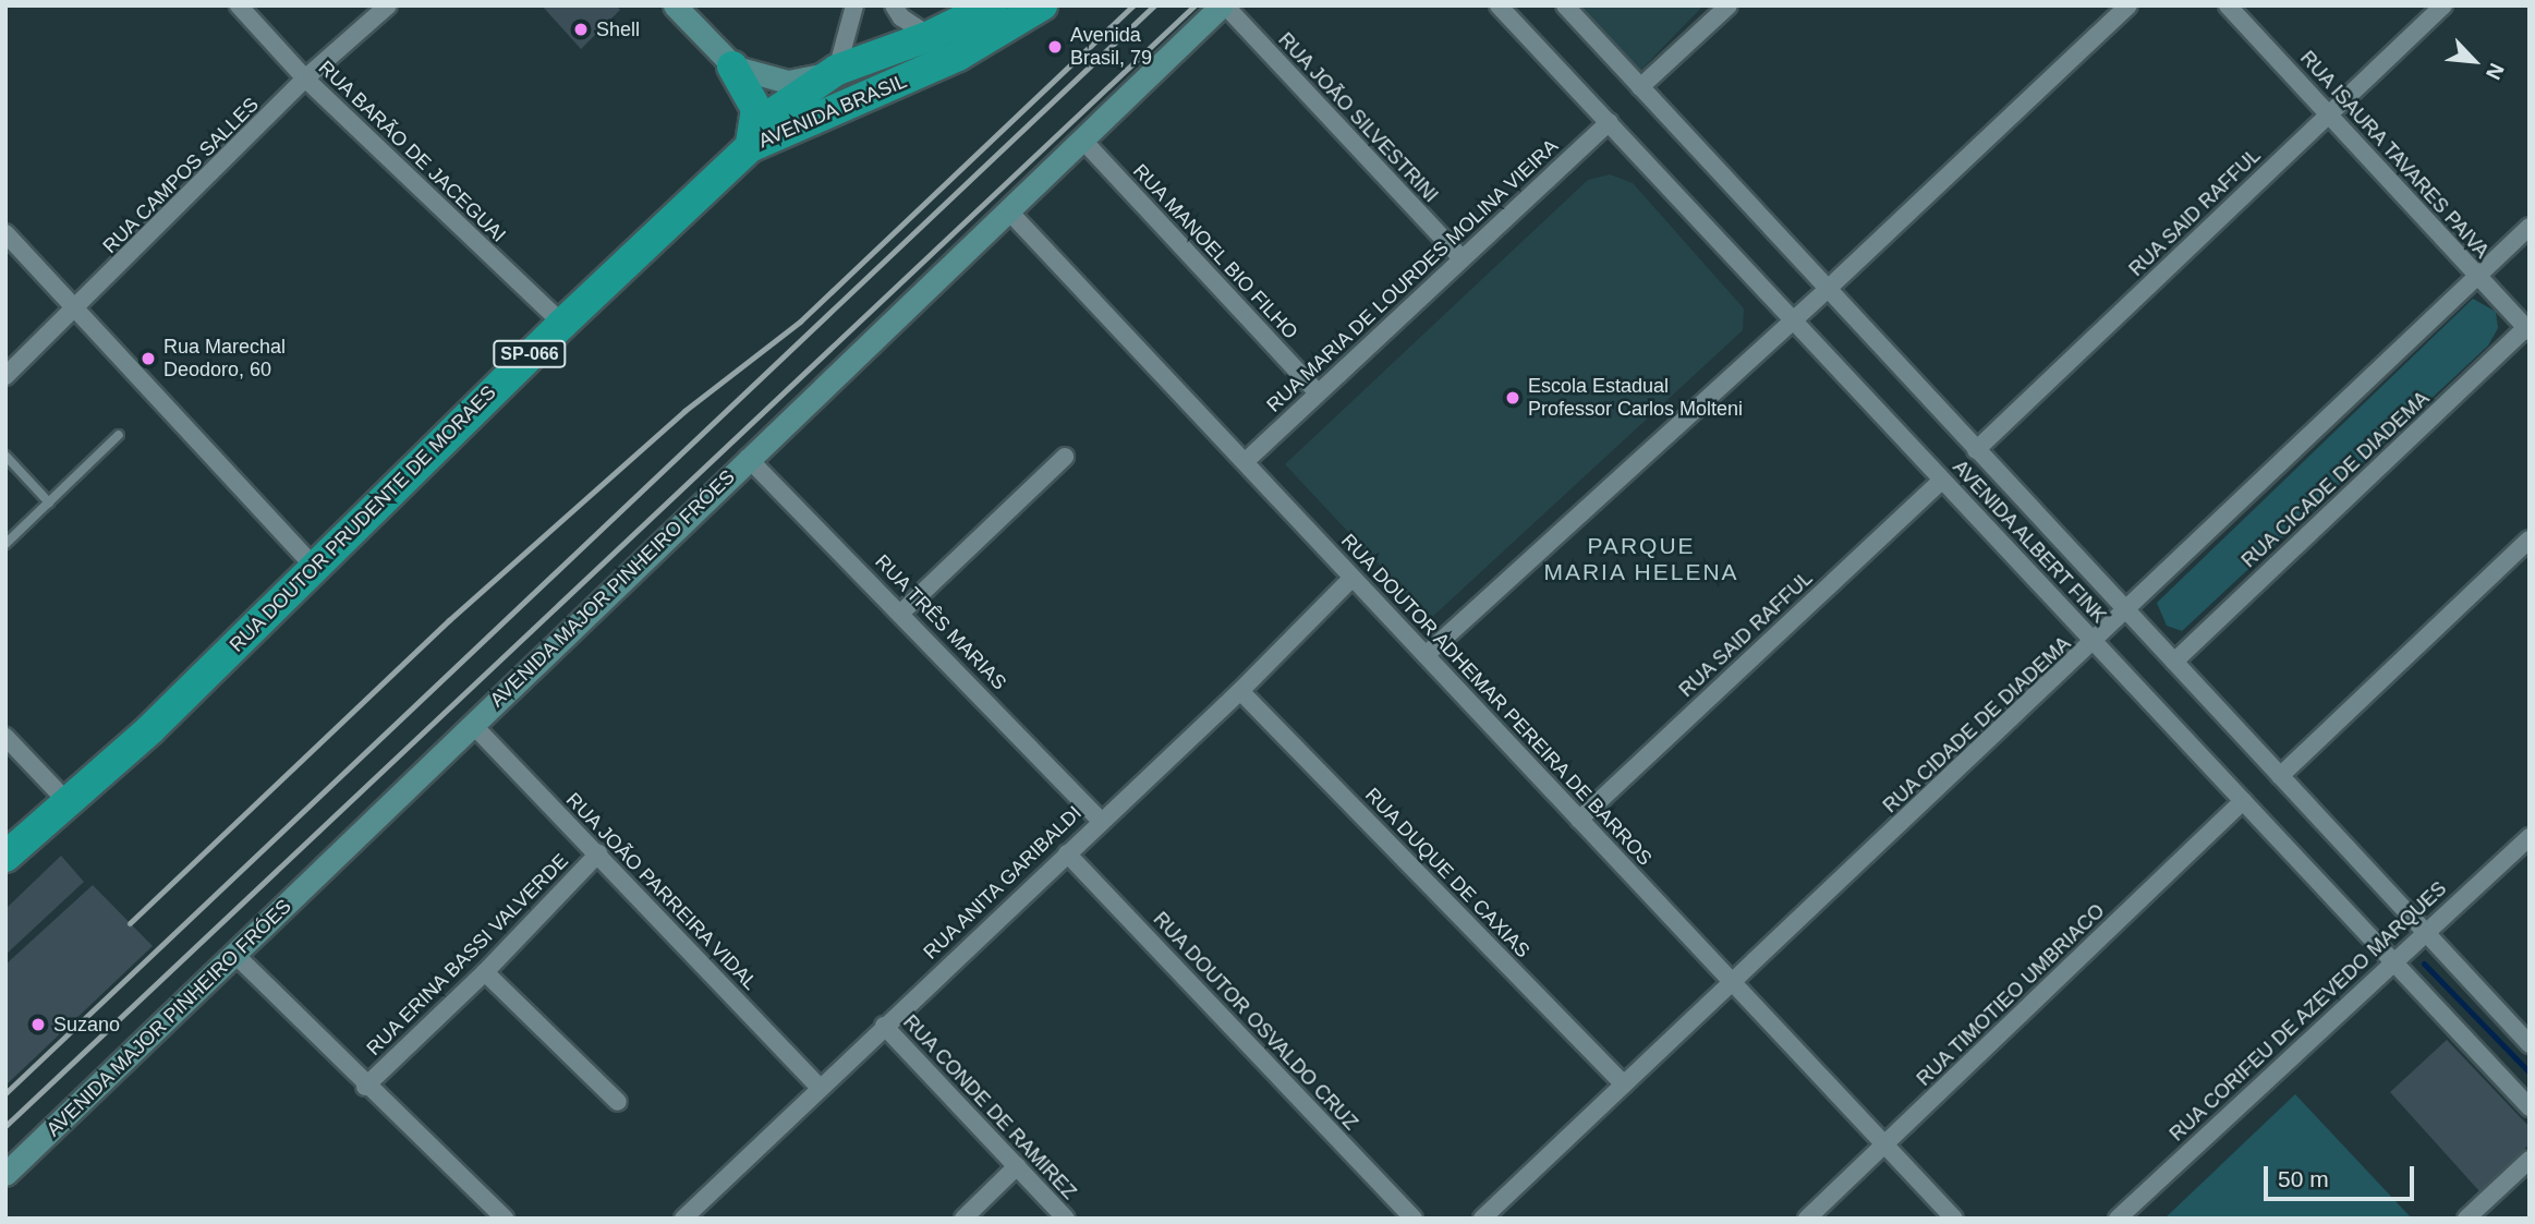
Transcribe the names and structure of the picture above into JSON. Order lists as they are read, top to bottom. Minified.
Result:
{"streets":{"highway":["AVENIDA BRASIL","SP-066","RUA DOUTOR PRUDENTE DE MORAES"],"street":["RUA JOÃO SILVESTRINI","RUA BARÃO DE JACEGUAI","RUA ISAURA TAVARES PAIVA","RUA CAMPOS SALLES","RUA SAID RAFFUL","RUA MANOEL BIO FILHO","RUA MARIA DE LOURDES MOLINA VIEIRA","RUA CICADE DE DIADEMA","AVENIDA ALBERT FINK","AVENIDA MAJOR PINHEIRO FRÓES","RUA TRÊS MARIAS","RUA DOUTOR ADHEMAR PEREIRA DE BARROS","RUA CIDADE DE DIADEMA","RUA DUQUE DE CAXIAS","RUA ANITA GARIBALDI","RUA JOÃO PARREIRA VIDAL","RUA ERINA BASSI VALVERDE","RUA TIMOTIEO UMBRIACO","RUA CORIFEU DE AZEVEDO MARQUES","RUA DOUTOR OSVALDO CRUZ","RUA CONDE DE RAMIREZ"]},"crossings":[["AVENIDA BRASIL","RUA DOUTOR PRUDENTE DE MORAES"],["RUA JOÃO SILVESTRINI","RUA MARIA DE LOURDES MOLINA VIEIRA"],["RUA JOÃO SILVESTRINI","AVENIDA MAJOR PINHEIRO FRÓES"],["RUA BARÃO DE JACEGUAI","RUA CAMPOS SALLES"],["RUA BARÃO DE JACEGUAI","RUA DOUTOR PRUDENTE DE MORAES"],["RUA ISAURA TAVARES PAIVA","RUA SAID RAFFUL"],["RUA ISAURA TAVARES PAIVA","RUA CICADE DE DIADEMA"],["RUA ISAURA TAVARES PAIVA","RUA CIDADE DE DIADEMA"],["RUA SAID RAFFUL","AVENIDA ALBERT FINK"],["RUA SAID RAFFUL","RUA DOUTOR ADHEMAR PEREIRA DE BARROS"],["RUA MANOEL BIO FILHO","RUA MARIA DE LOURDES MOLINA VIEIRA"],["RUA MANOEL BIO FILHO","AVENIDA MAJOR PINHEIRO FRÓES"],["RUA MARIA DE LOURDES MOLINA VIEIRA","AVENIDA ALBERT FINK"],["RUA MARIA DE LOURDES MOLINA VIEIRA","RUA DOUTOR ADHEMAR PEREIRA DE BARROS"],["RUA CICADE DE DIADEMA","AVENIDA ALBERT FINK"],["AVENIDA ALBERT FINK","RUA CIDADE DE DIADEMA"],["AVENIDA ALBERT FINK","RUA TIMOTIEO UMBRIACO"],["AVENIDA ALBERT FINK","RUA CORIFEU DE AZEVEDO MARQUES"],["AVENIDA MAJOR PINHEIRO FRÓES","RUA TRÊS MARIAS"],["AVENIDA MAJOR PINHEIRO FRÓES","RUA DOUTOR ADHEMAR PEREIRA DE BARROS"],["AVENIDA MAJOR PINHEIRO FRÓES","RUA JOÃO PARREIRA VIDAL"],["RUA TRÊS MARIAS","RUA ANITA GARIBALDI"],["RUA DOUTOR ADHEMAR PEREIRA DE BARROS","RUA CIDADE DE DIADEMA"],["RUA DOUTOR ADHEMAR PEREIRA DE BARROS","RUA ANITA GARIBALDI"],["RUA DOUTOR ADHEMAR PEREIRA DE BARROS","RUA TIMOTIEO UMBRIACO"],["RUA CIDADE DE DIADEMA","RUA DUQUE DE CAXIAS"],["RUA DUQUE DE CAXIAS","RUA ANITA GARIBALDI"],["RUA ANITA GARIBALDI","RUA JOÃO PARREIRA VIDAL"],["RUA ANITA GARIBALDI","RUA DOUTOR OSVALDO CRUZ"],["RUA ANITA GARIBALDI","RUA CONDE DE RAMIREZ"],["RUA JOÃO PARREIRA VIDAL","RUA ERINA BASSI VALVERDE"]],"districts":["PARQUE MARIA HELENA"],"places":["Shell","Avenida Brasil, 79","Rua Marechal Deodoro, 60","Escola Estadual Professor Carlos Molteni","Suzano"],"scale_bar":"50 m","north":"bottom right"}
